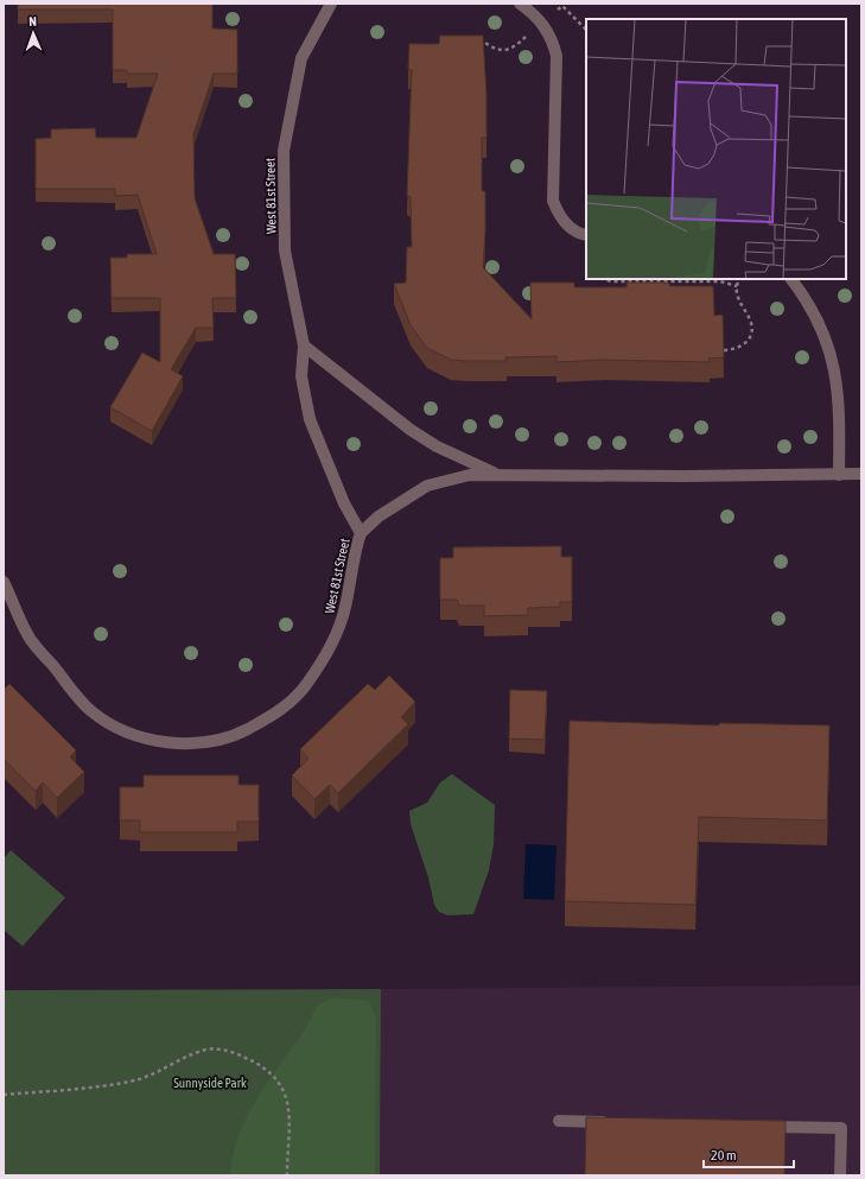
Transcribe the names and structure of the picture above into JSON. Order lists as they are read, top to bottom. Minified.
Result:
{"streets":{"street":["West 81st Street"]},"parks":["Sunnyside Park"],"scale_bar":"20 m","north":"top"}
